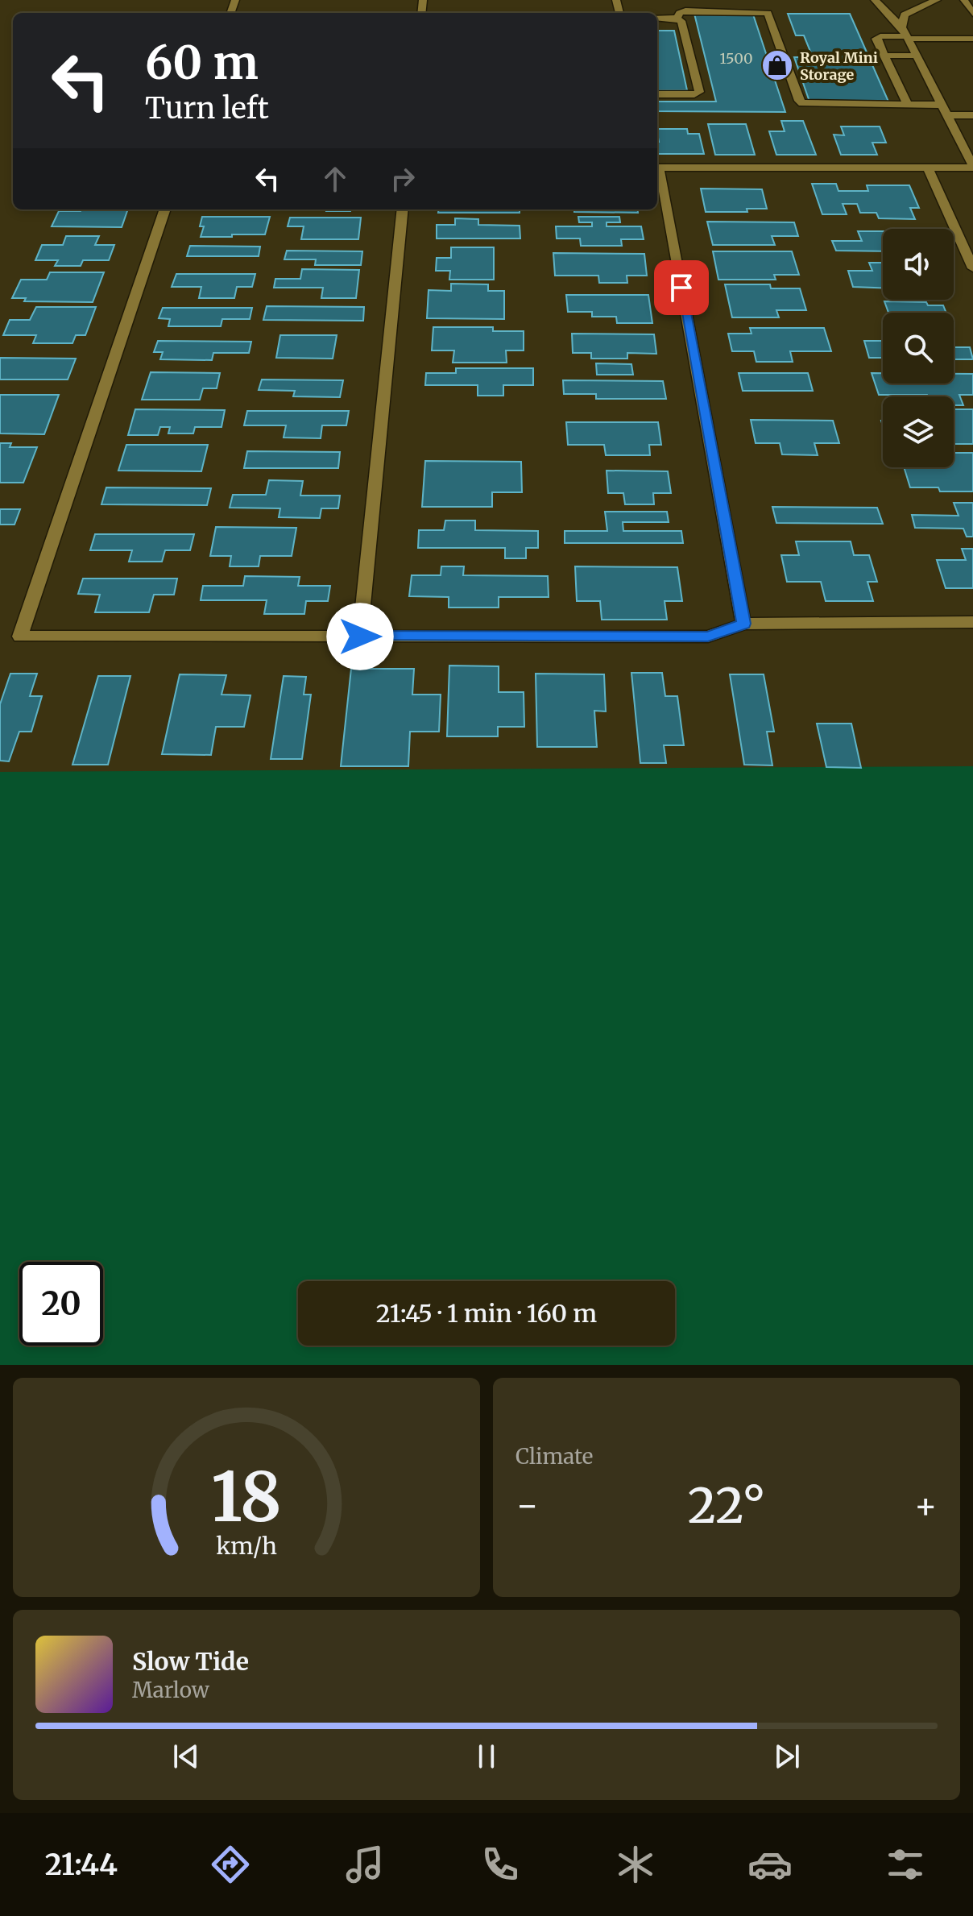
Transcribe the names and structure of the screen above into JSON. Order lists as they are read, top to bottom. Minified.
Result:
{"places":{"shop":["Royal Mini Storage"]},"house_numbers":["1500"],"page":{"turn":["60 m","Turn left"],"limit":"20","trip":"21:45 · 1 min · 160 m","tile":"Climate","heat":["−","22°","+"],"song":["Slow Tide","Marlow"],"tabs":"21:44","gauge":["18","km/h"]}}
